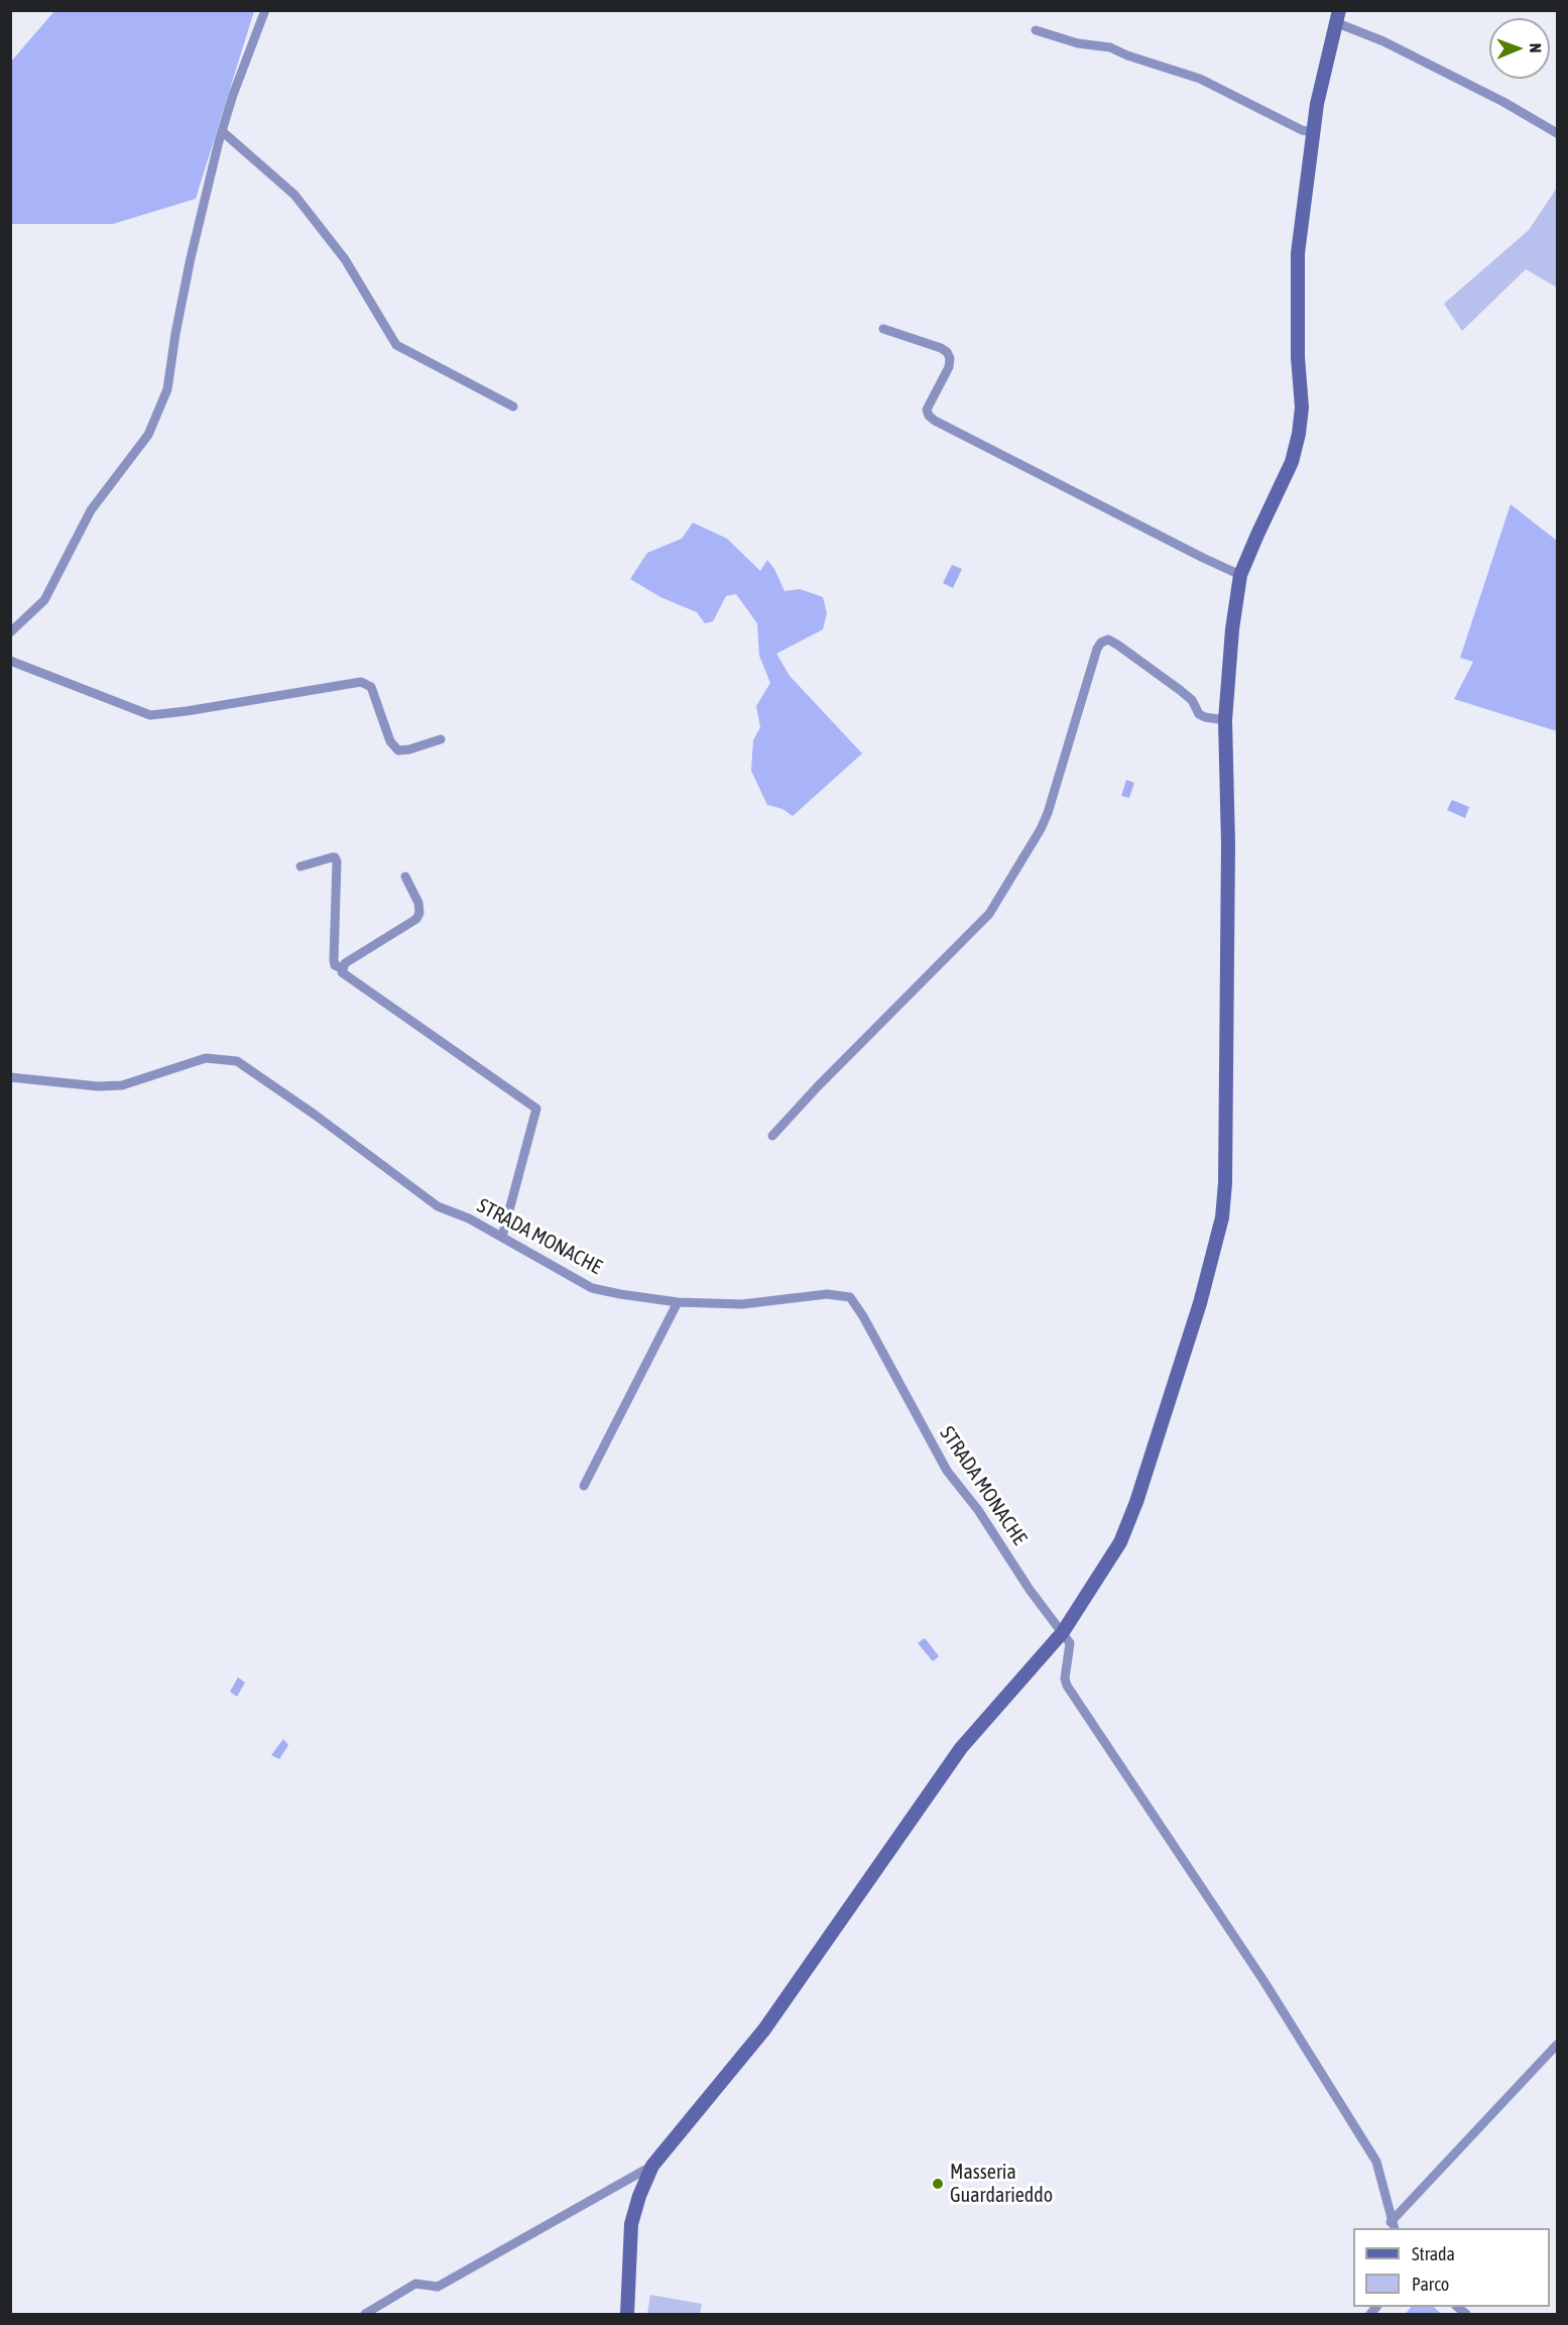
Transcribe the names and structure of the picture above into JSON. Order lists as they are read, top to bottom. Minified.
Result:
{"streets":{"street":["STRADA MONACHE"]},"places":["Masseria Guardarieddo"],"legend":["Strada","Parco"],"north":"right"}
